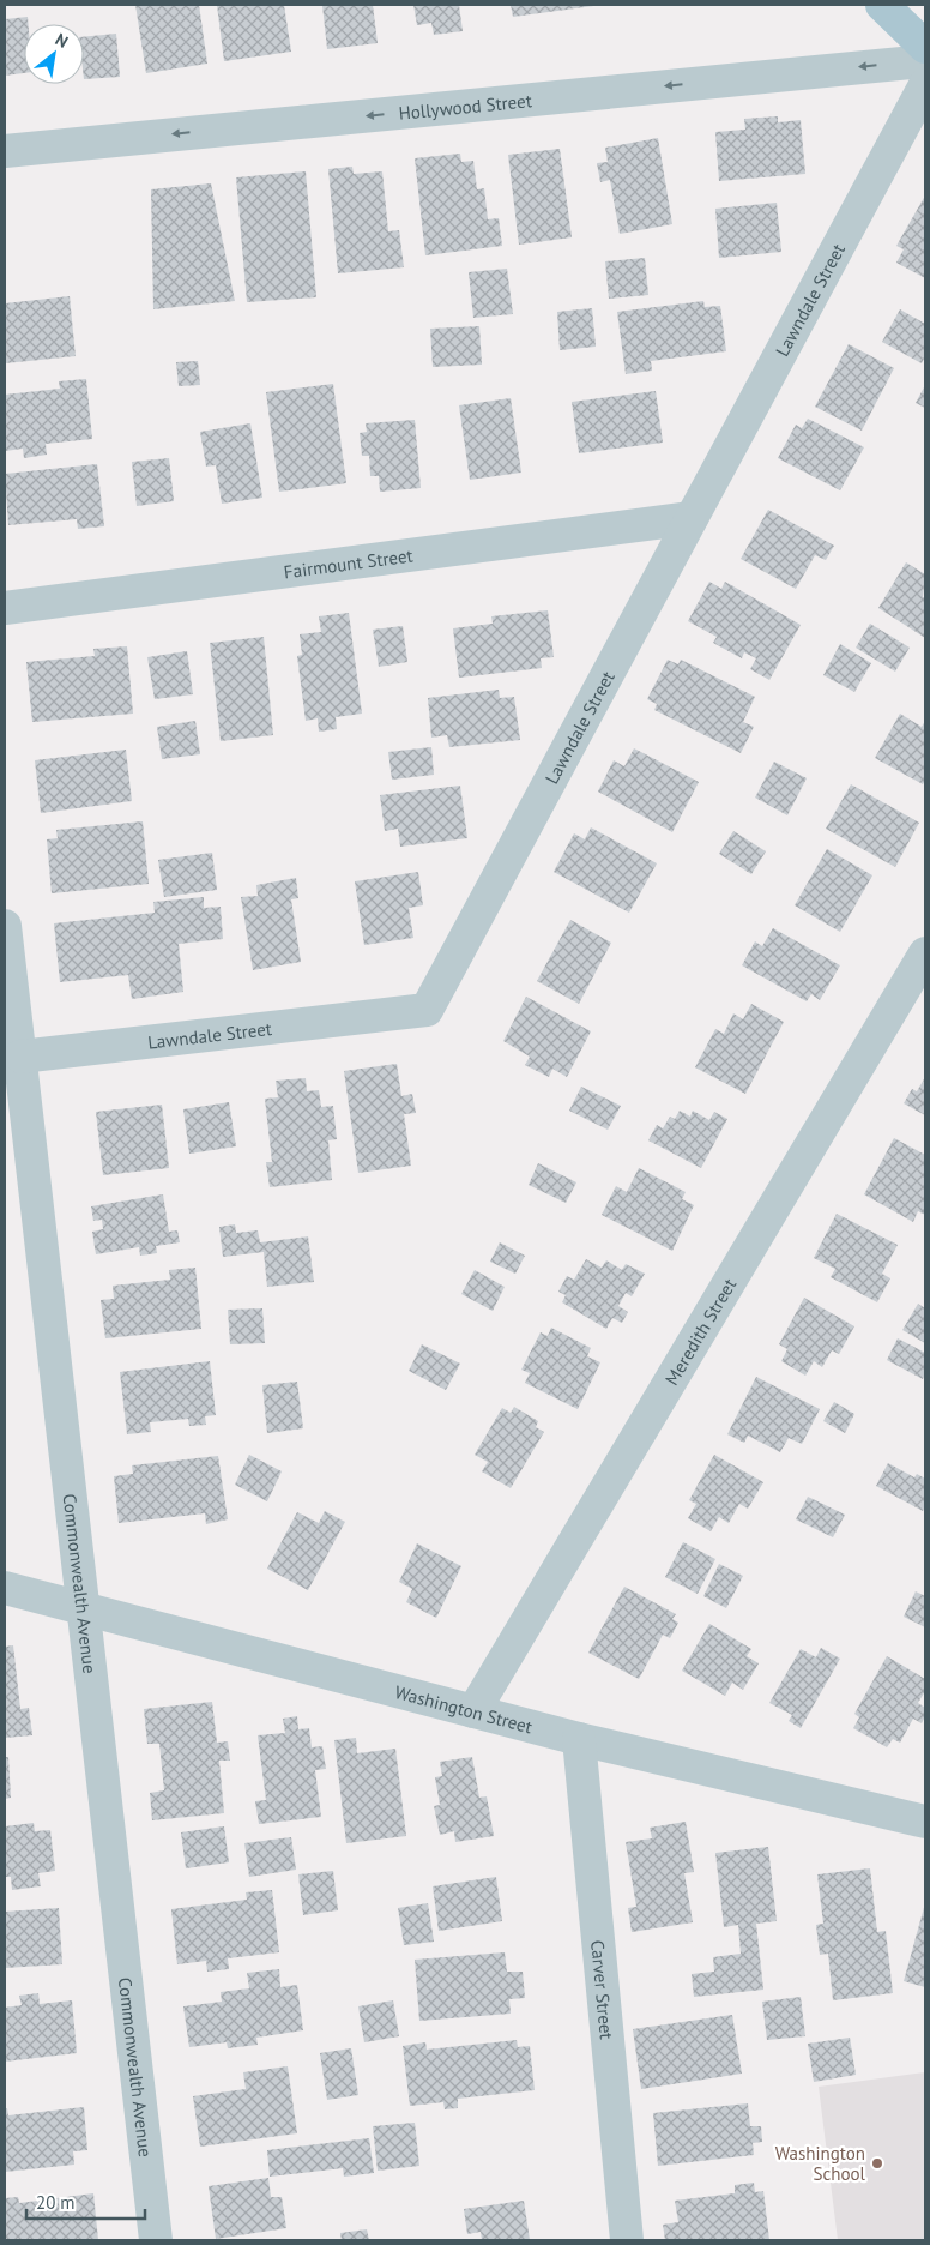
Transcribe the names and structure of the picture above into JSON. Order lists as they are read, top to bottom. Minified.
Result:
{"streets":{"street":["Hollywood Street","Lawndale Street","Fairmount Street","Meredith Street","Commonwealth Avenue","Washington Street","Carver Street"]},"crossings":[["Lawndale Street","Fairmount Street"],["Lawndale Street","Commonwealth Avenue"],["Meredith Street","Washington Street"],["Commonwealth Avenue","Washington Street"],["Washington Street","Carver Street"]],"one_way":["Hollywood Street"],"places":["Washington School"],"scale_bar":"20 m","north":"top right"}
